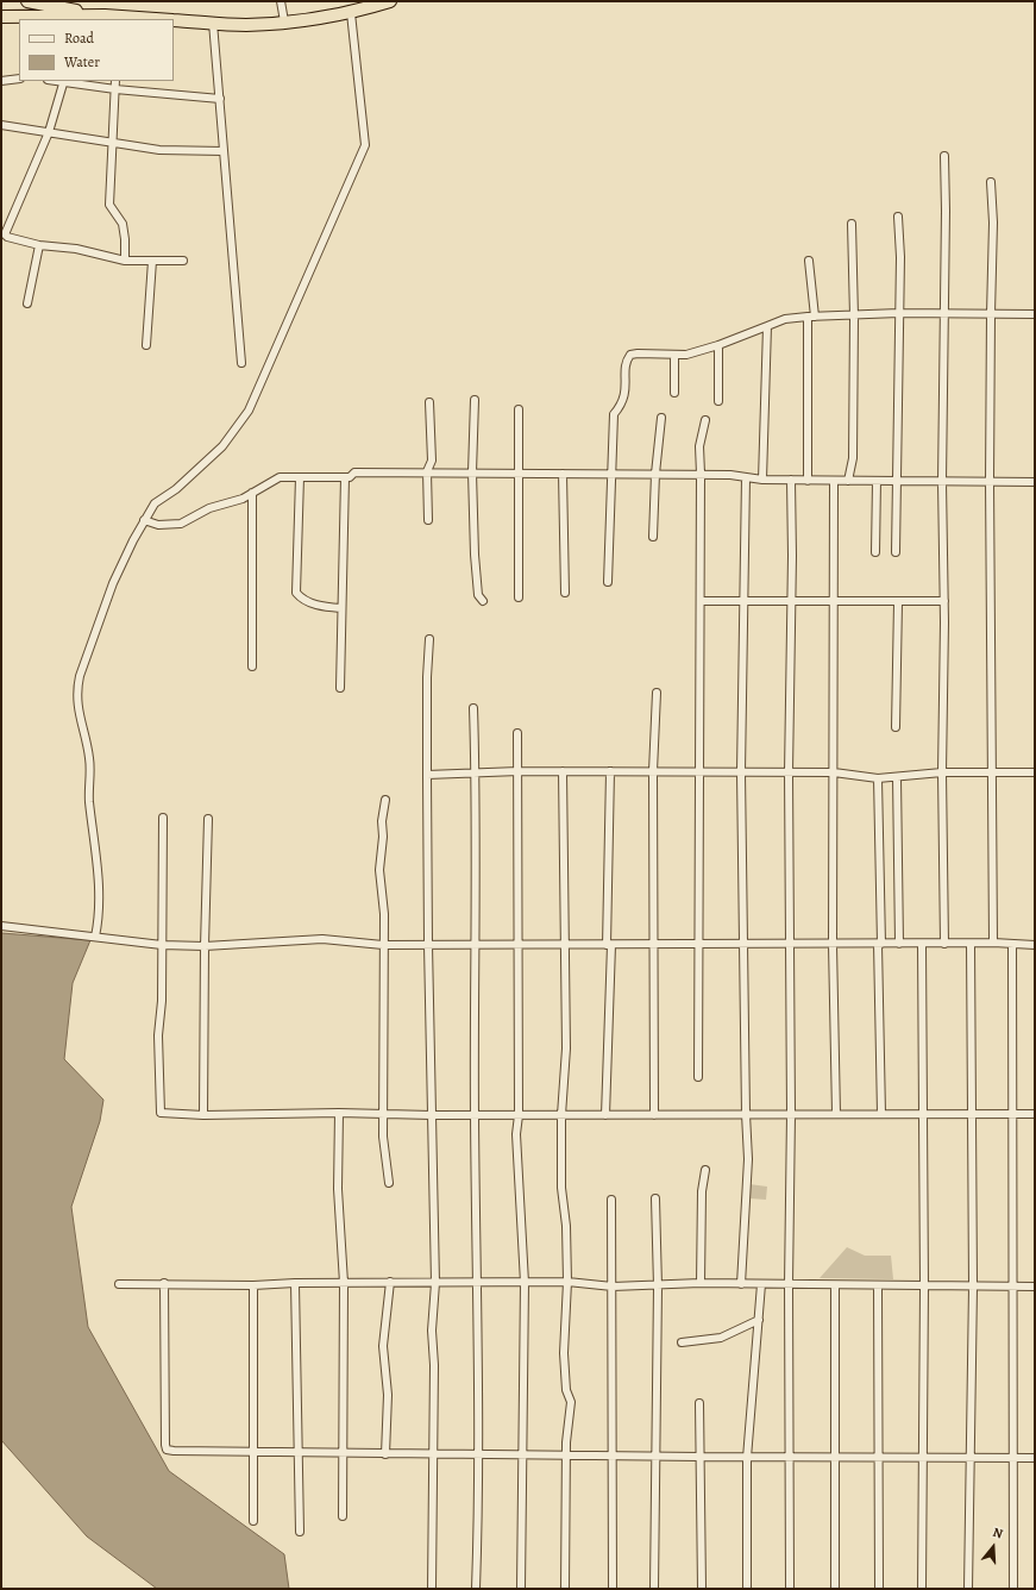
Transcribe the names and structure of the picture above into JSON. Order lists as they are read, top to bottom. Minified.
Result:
{"legend":["Road","Water"],"north":"top"}
